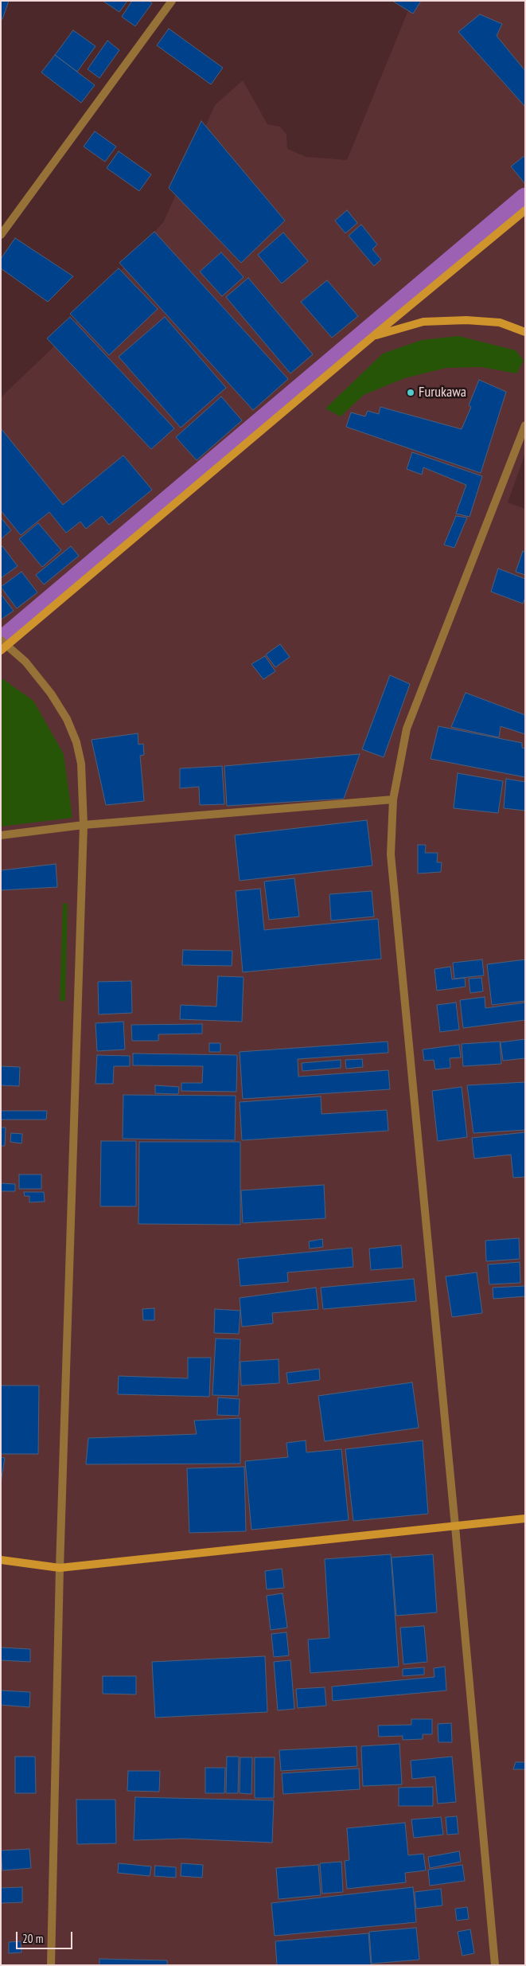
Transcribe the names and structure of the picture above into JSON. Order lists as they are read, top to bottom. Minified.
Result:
{"places":["Furukawa"],"scale_bar":"20 m"}
